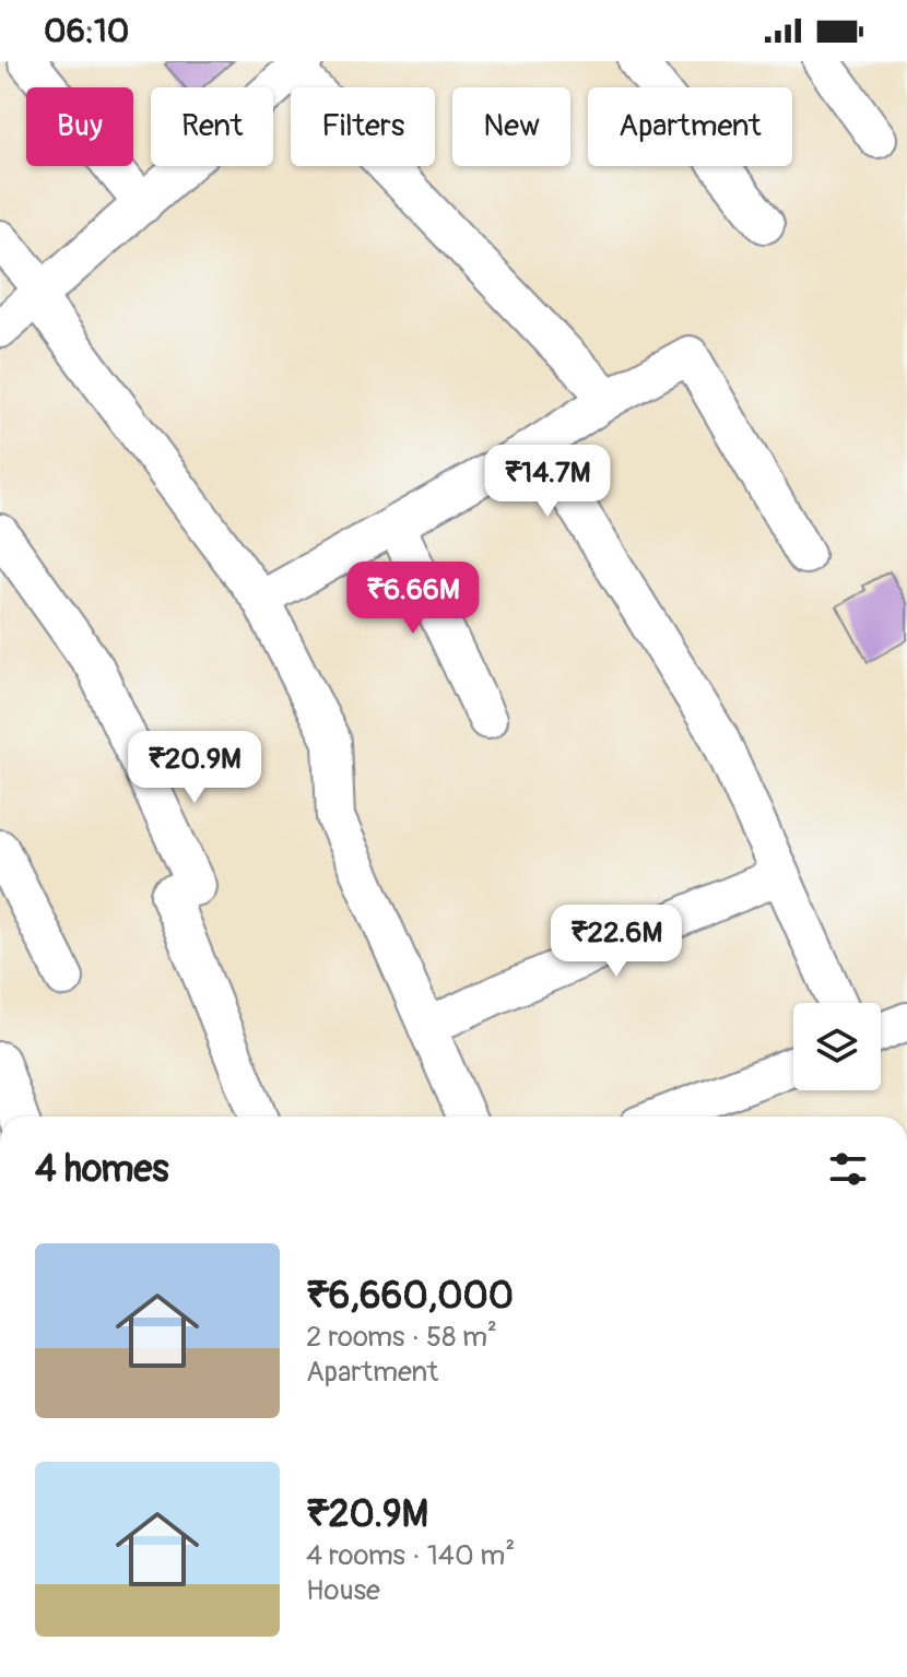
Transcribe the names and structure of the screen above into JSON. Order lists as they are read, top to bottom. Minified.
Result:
{"page":{"status":"06:10","chip":["Buy","Rent","Filters","New","Apartment"],"price":["₹14.7M","₹6.66M","₹20.9M","₹22.6M"],"heading":"4 homes","list":[{"name":"₹6,660,000","note":"2 rooms · 58 m² · Apartment"},{"name":"₹20.9M","note":"4 rooms · 140 m² · House"}]}}
